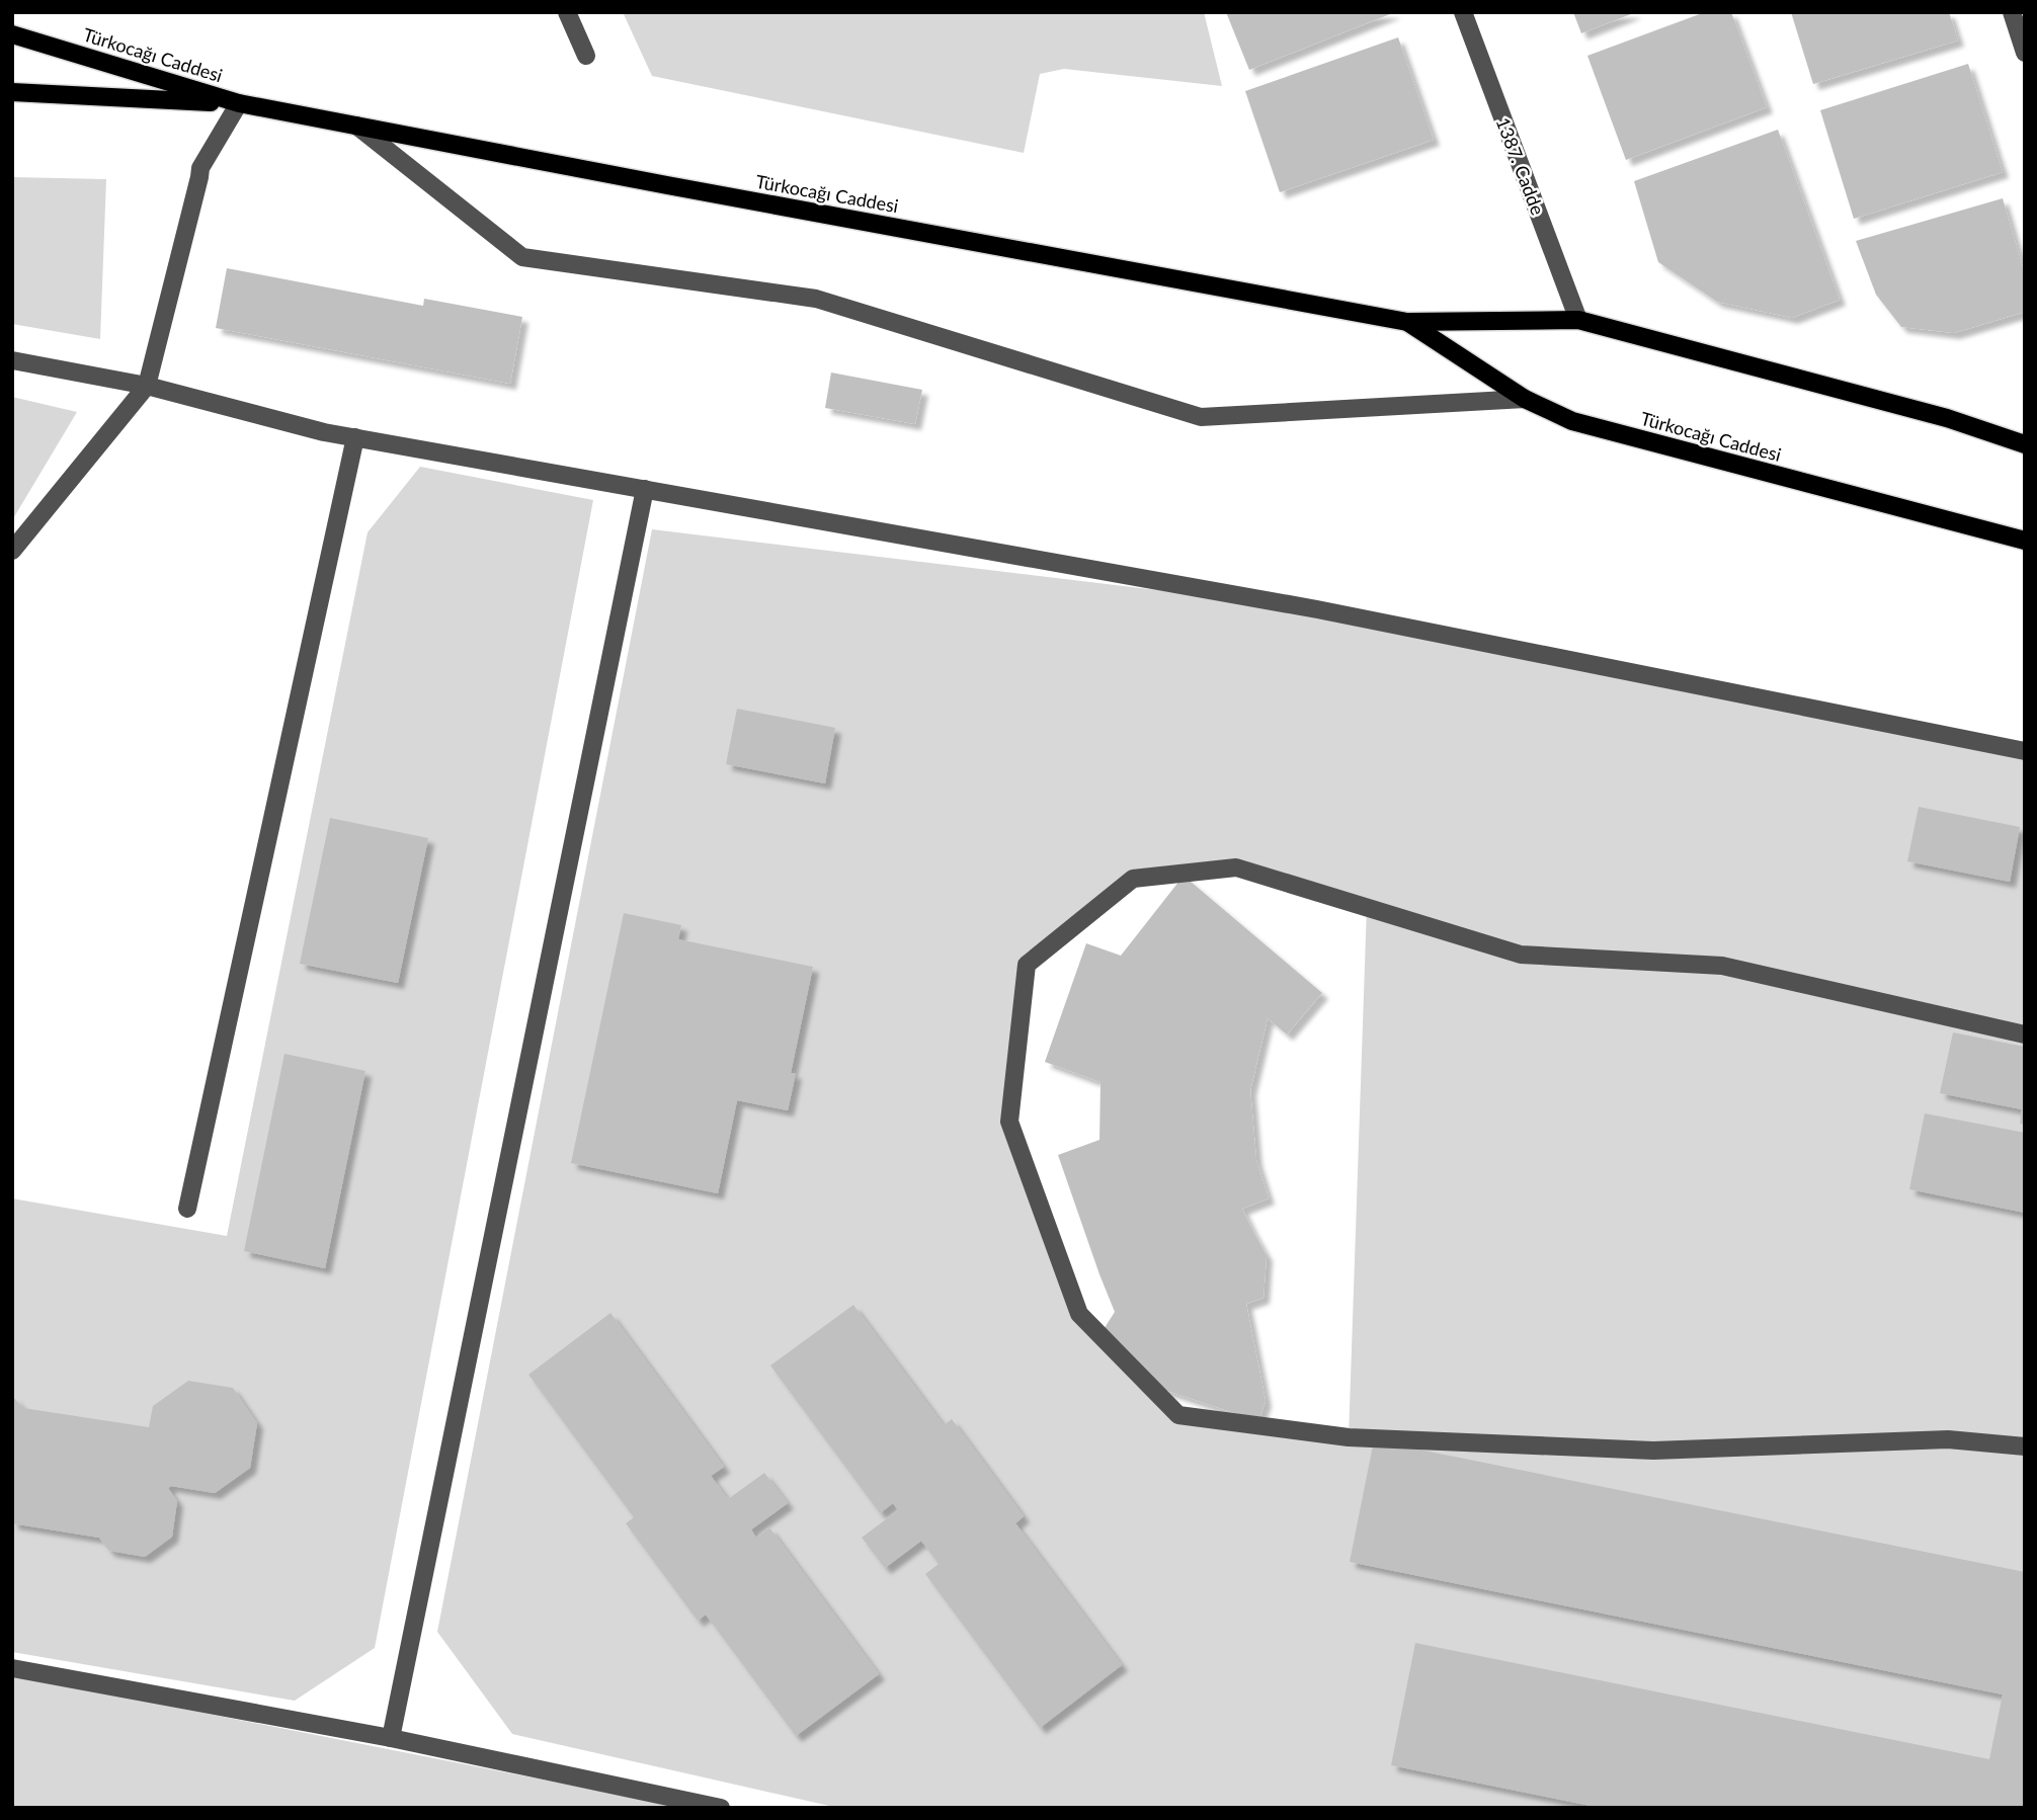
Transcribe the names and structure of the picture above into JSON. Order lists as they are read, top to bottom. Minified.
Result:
{"streets":{"main road":["Türkocağı Caddesi"],"street":["1387. Cadde"]},"crossings":[["Türkocağı Caddesi","1387. Cadde"]]}
